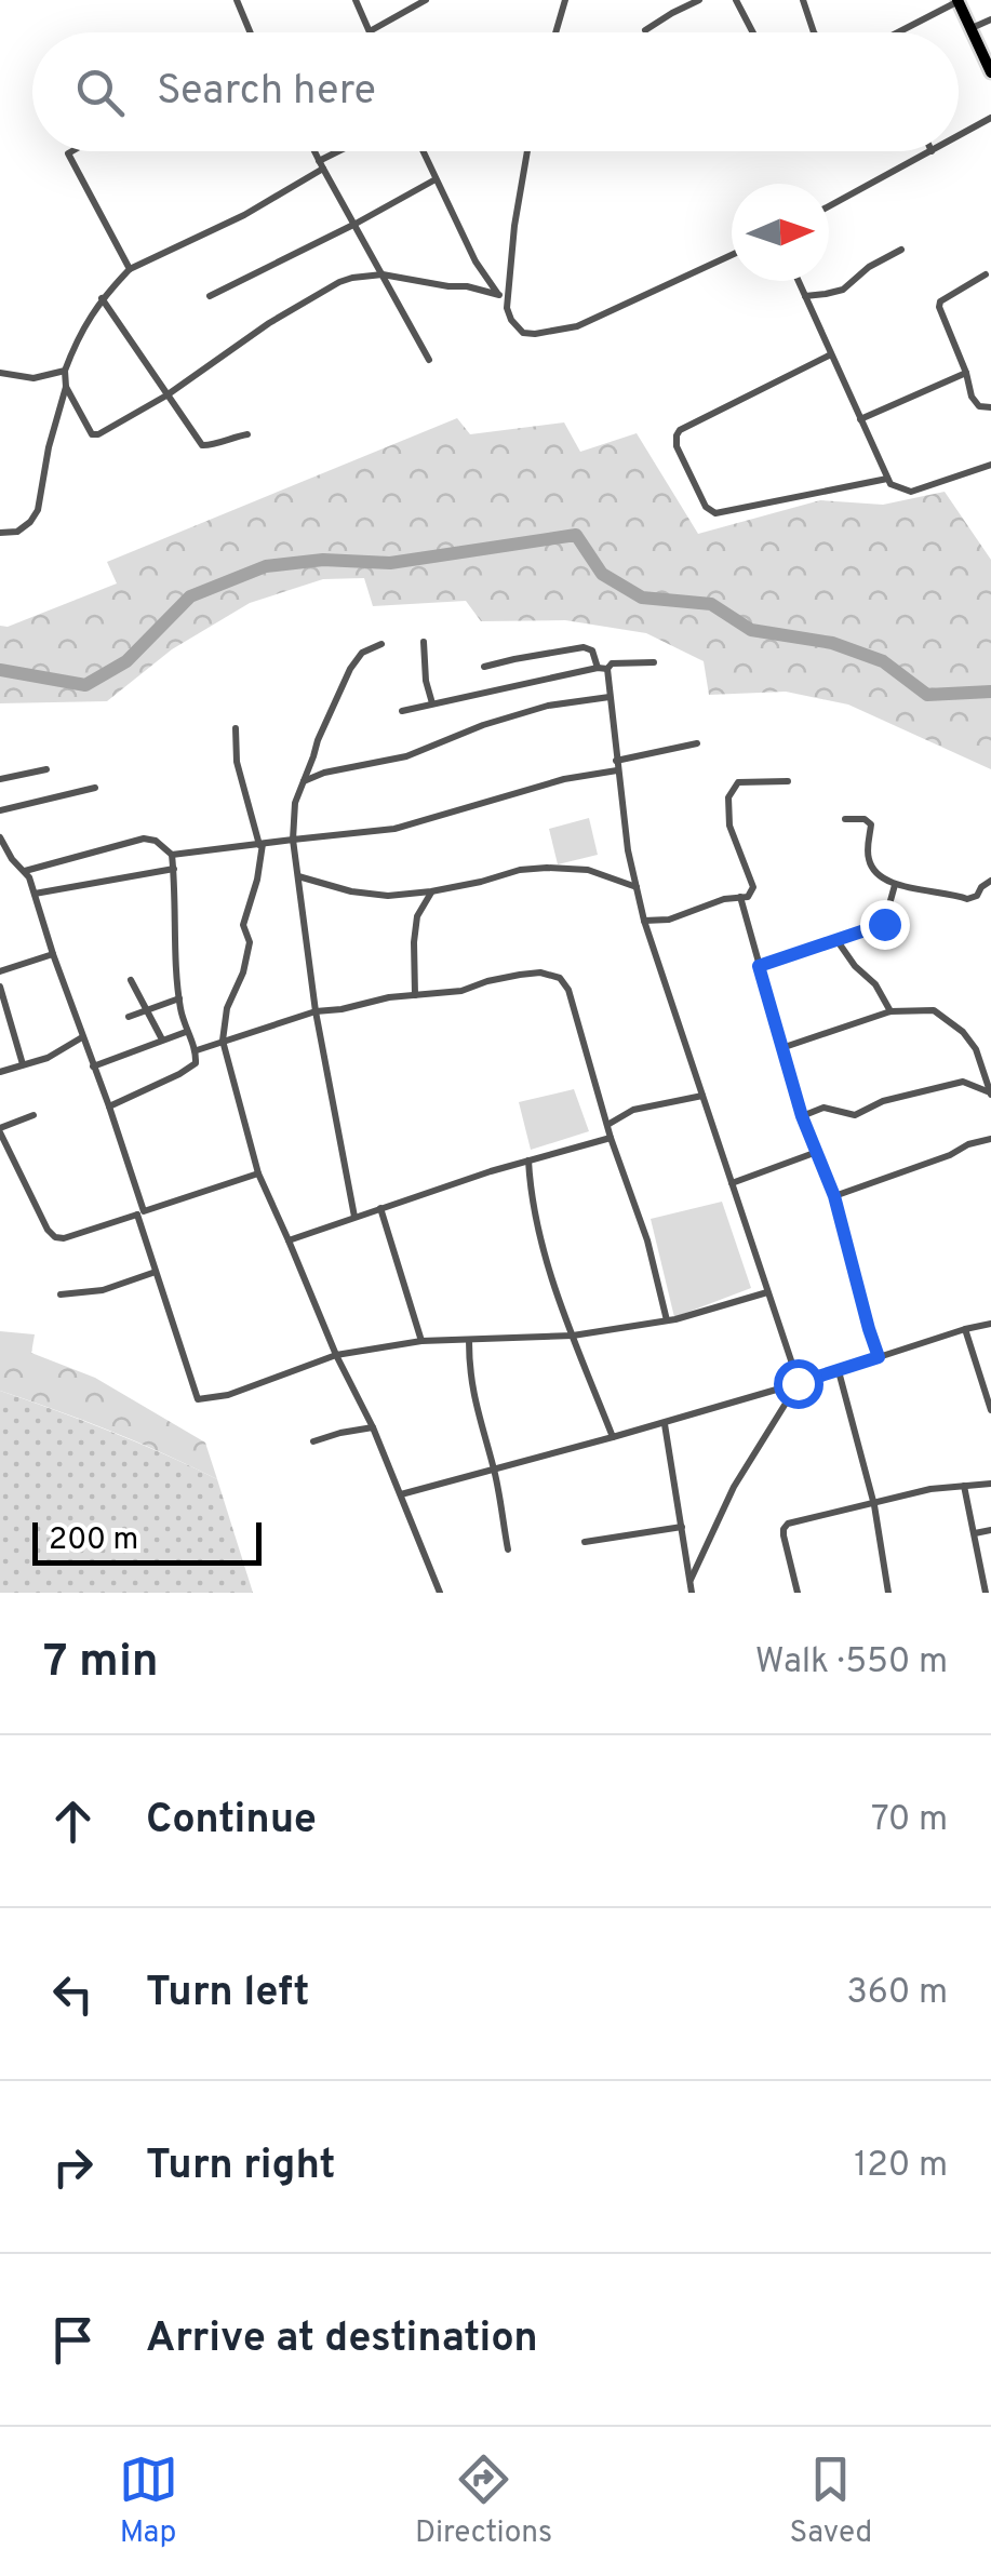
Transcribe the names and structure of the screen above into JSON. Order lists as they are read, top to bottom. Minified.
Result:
{"scale_bar":"200 m","north":"right","page":{"search":"Search here","scale":"200 m","heading":["7 min","Walk · 550 m"],"list":[["Continue","70 m"],["Turn left","360 m"],["Turn right","120 m"],"Arrive at destination"],"nav":["Map","Directions","Saved"]}}
